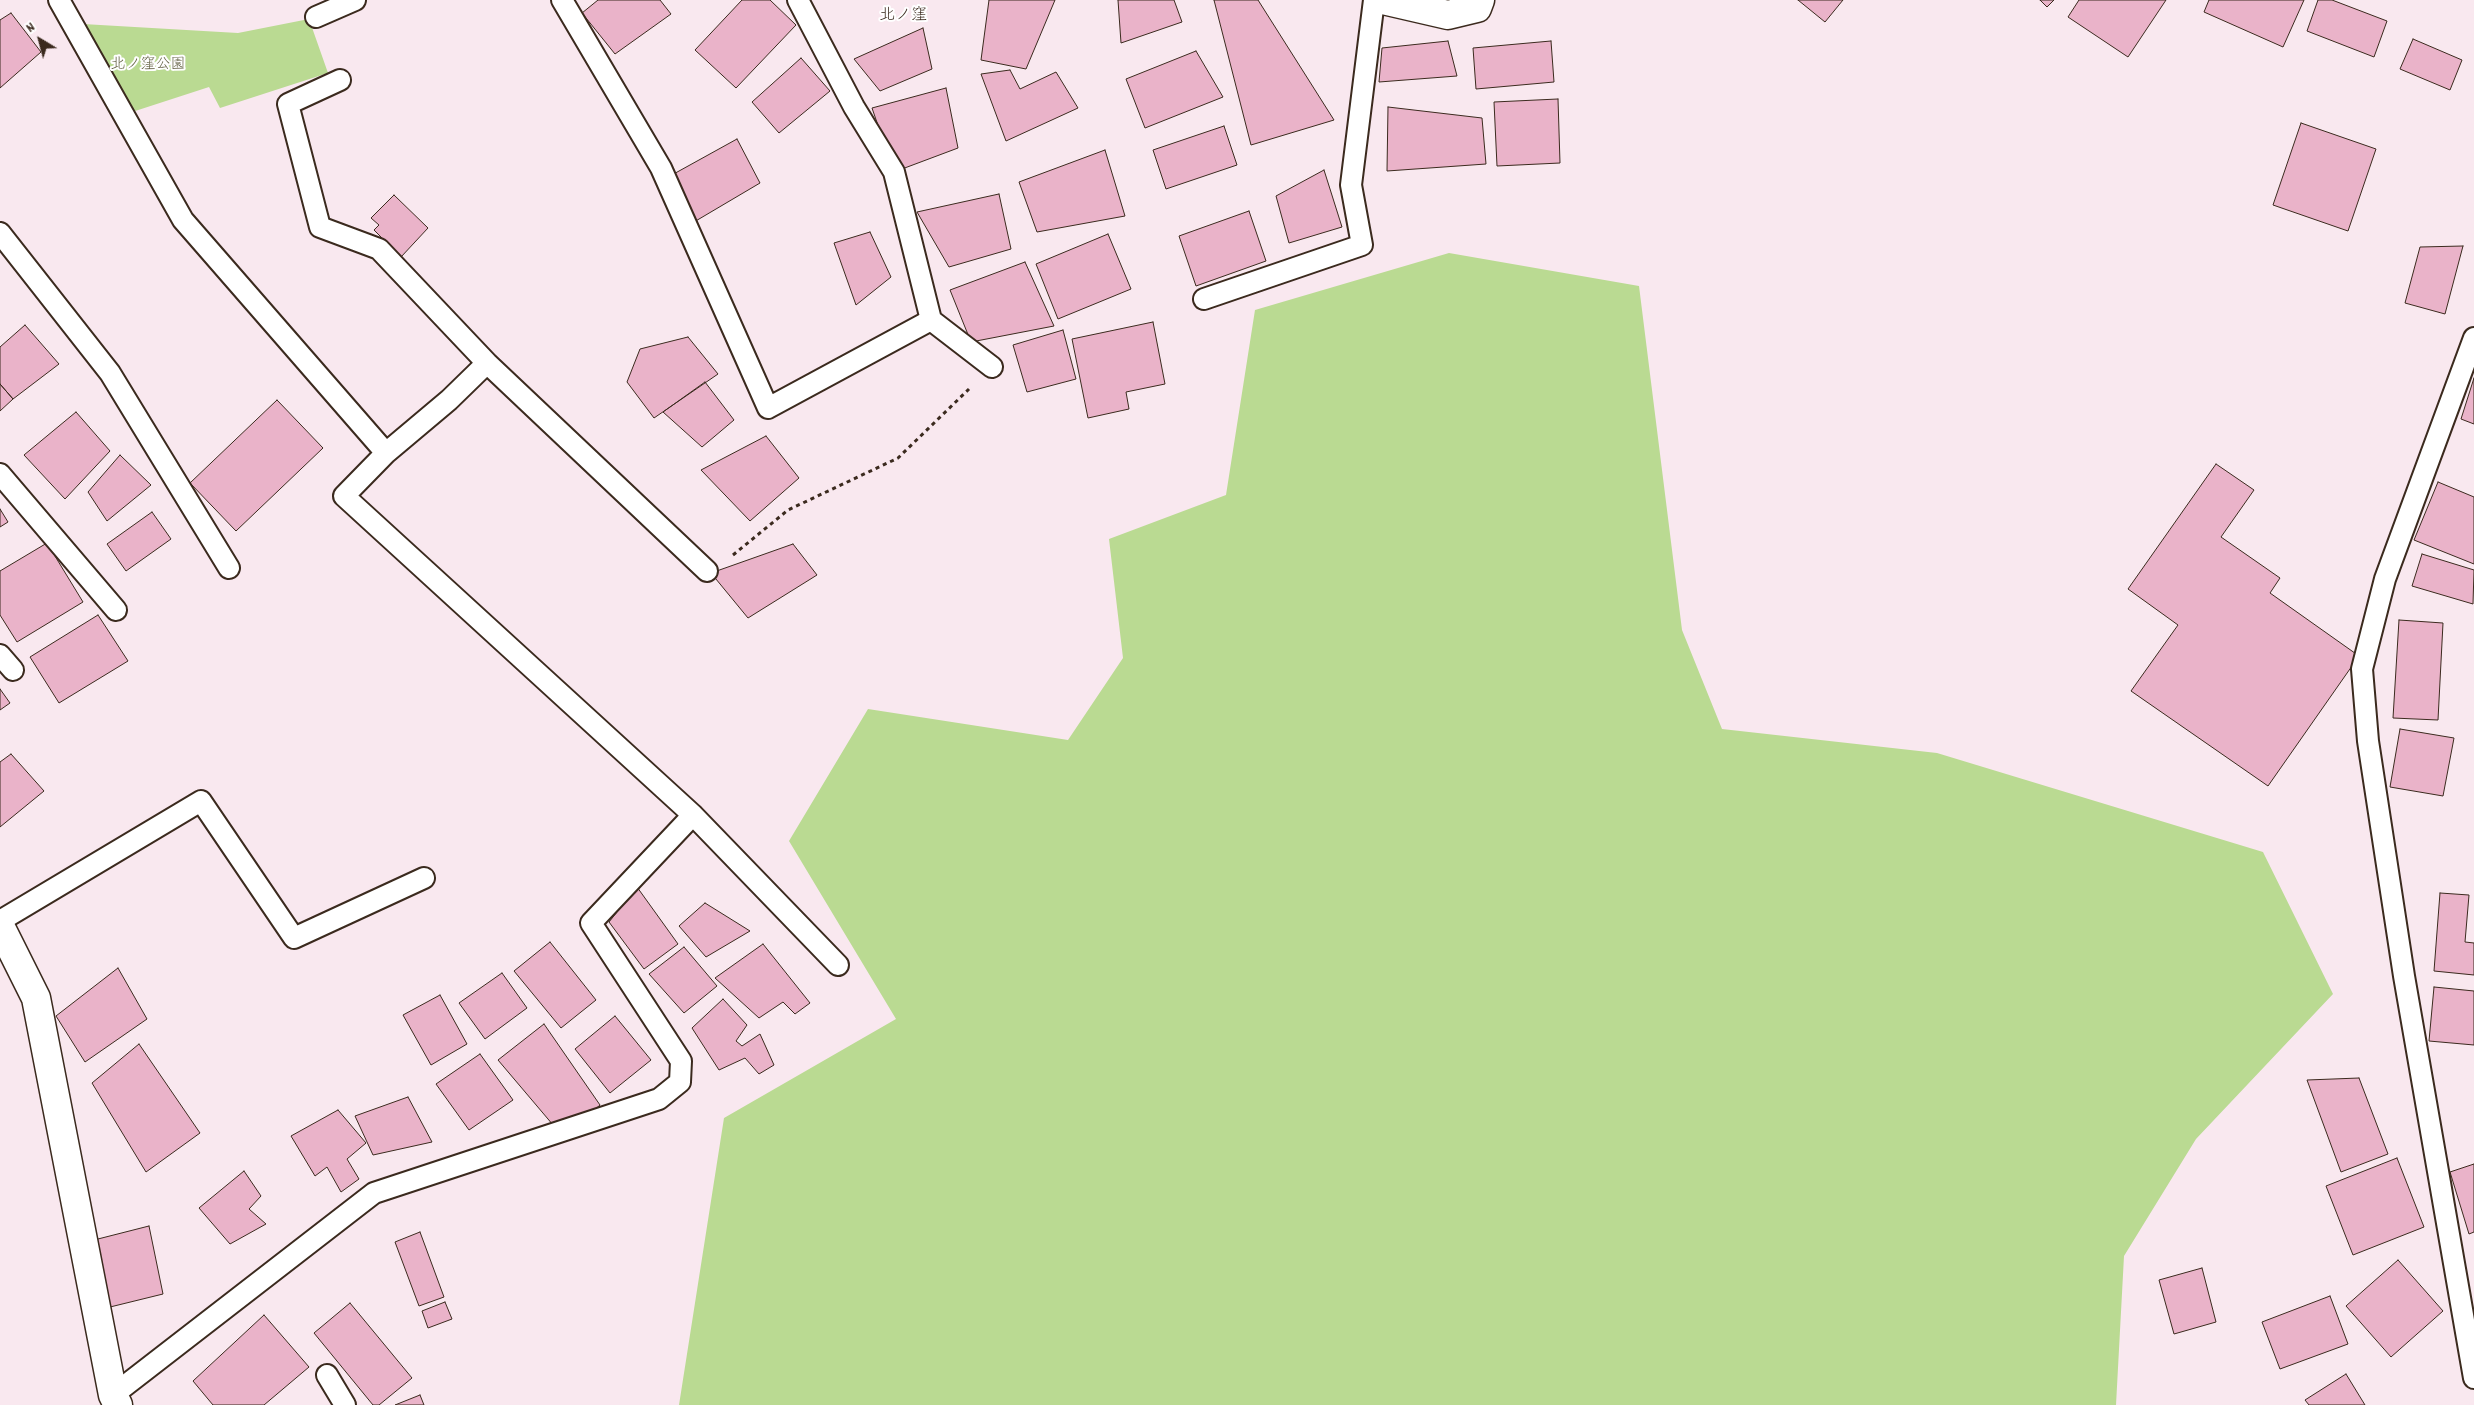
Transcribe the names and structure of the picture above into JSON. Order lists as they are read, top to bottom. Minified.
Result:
{"districts":["北ノ窪"],"parks":["北ノ窪公園"],"north":"top left"}
